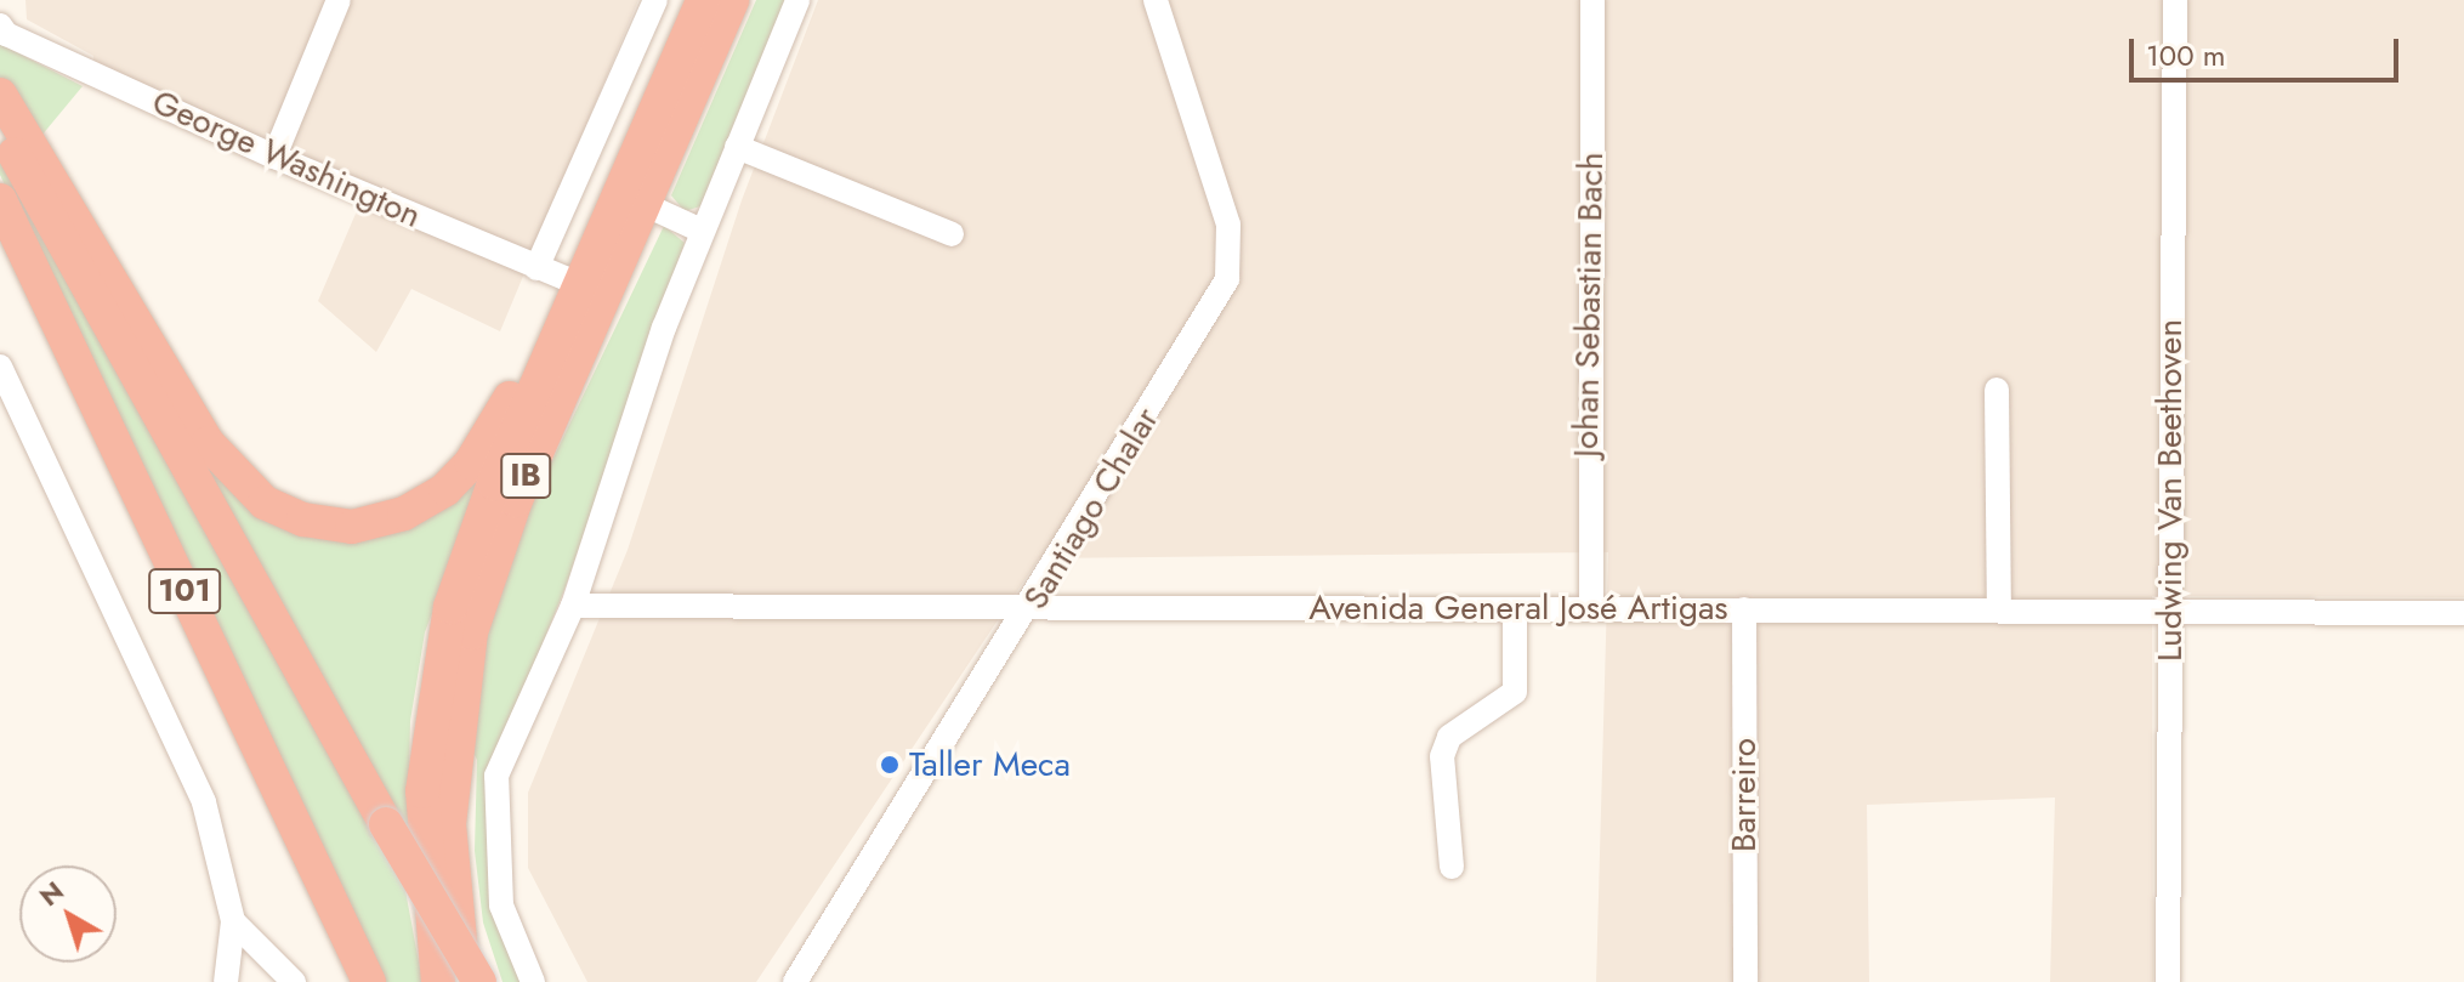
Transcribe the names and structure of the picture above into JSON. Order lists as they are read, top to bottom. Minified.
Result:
{"streets":{"highway":["IB","101"],"street":["George Washington","Johan Sebastian Bach","Ludwing Van Beethoven","Santiago Chalar","Avenida General José Artigas","Barreiro"]},"crossings":[["George Washington","IB"],["Johan Sebastian Bach","Avenida General José Artigas"],["Ludwing Van Beethoven","Avenida General José Artigas"],["Santiago Chalar","Avenida General José Artigas"],["Avenida General José Artigas","Barreiro"]],"places":["Taller Meca"],"scale_bar":"100 m","north":"top left"}
